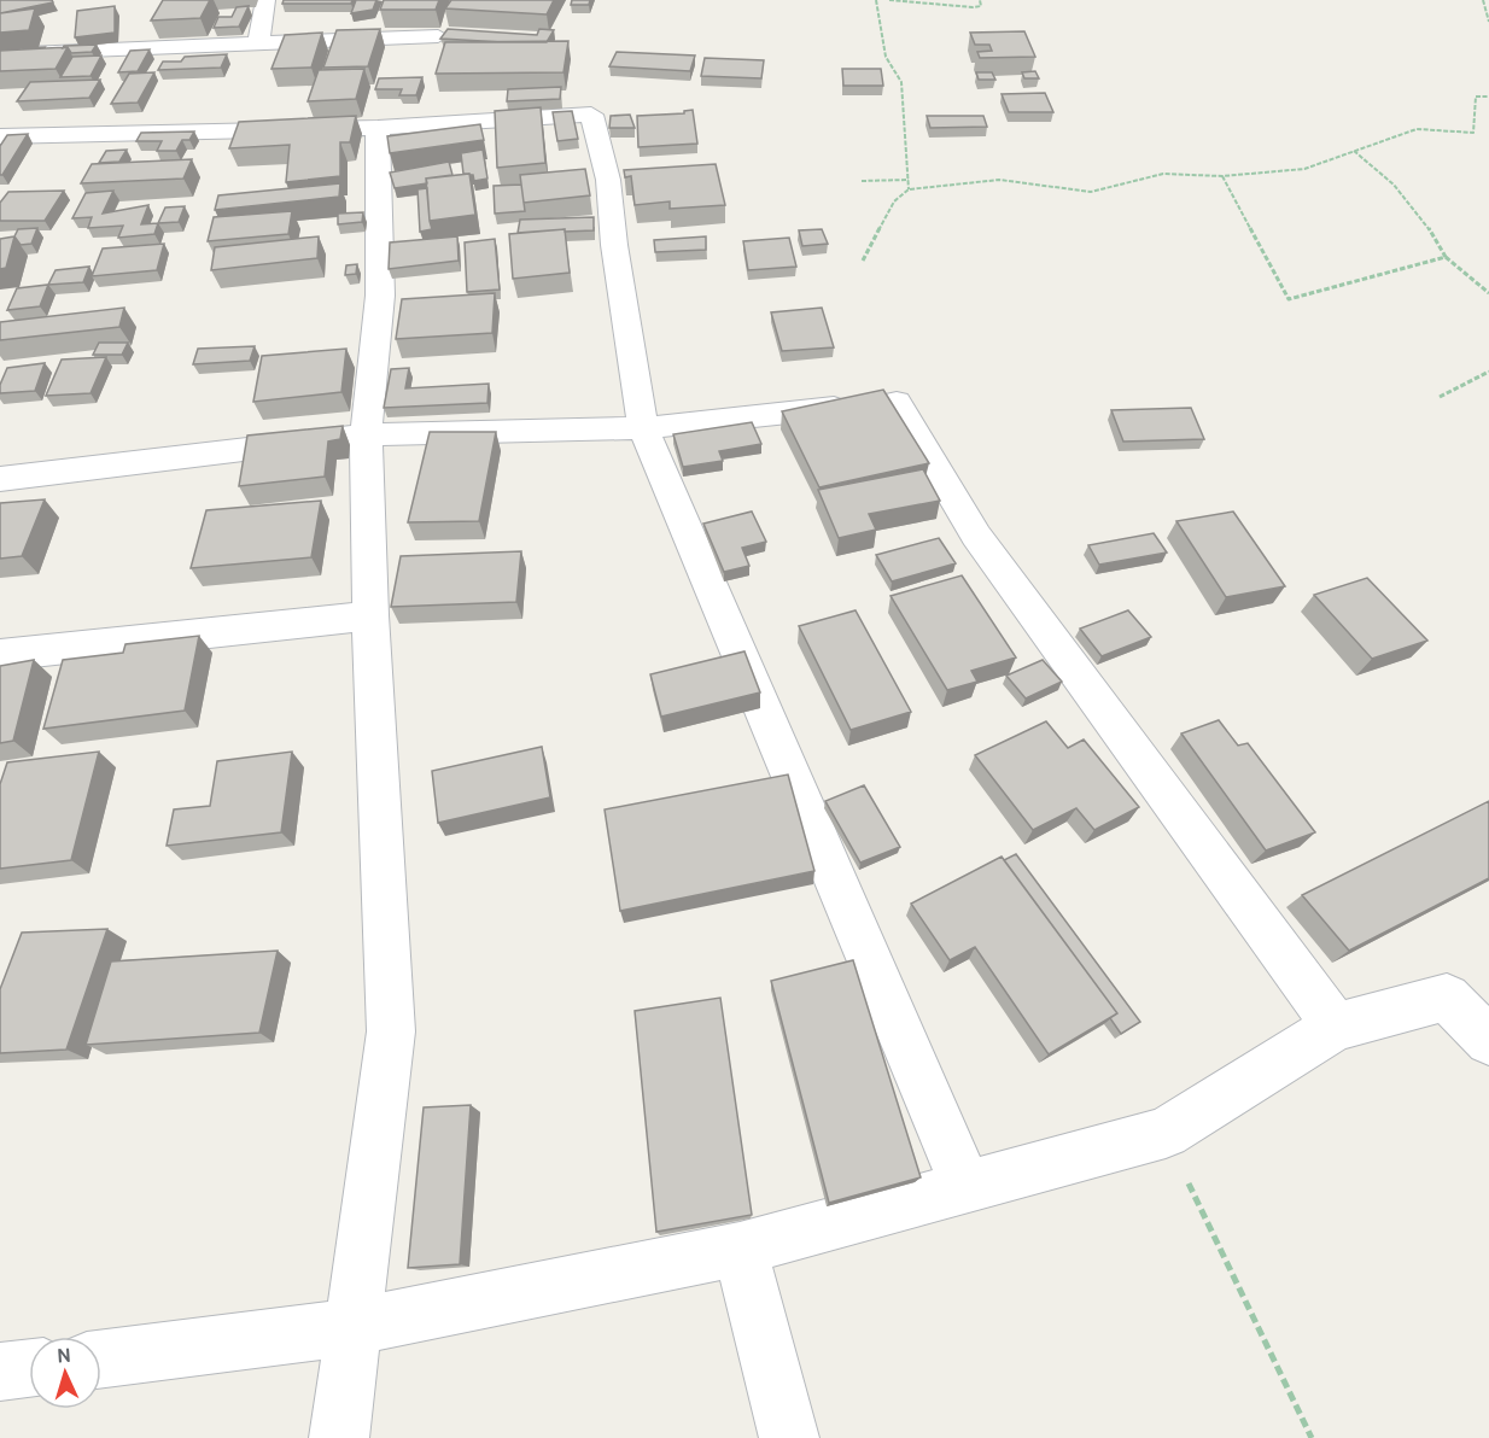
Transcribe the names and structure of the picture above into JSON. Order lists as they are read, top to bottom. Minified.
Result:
{"north":"top"}
